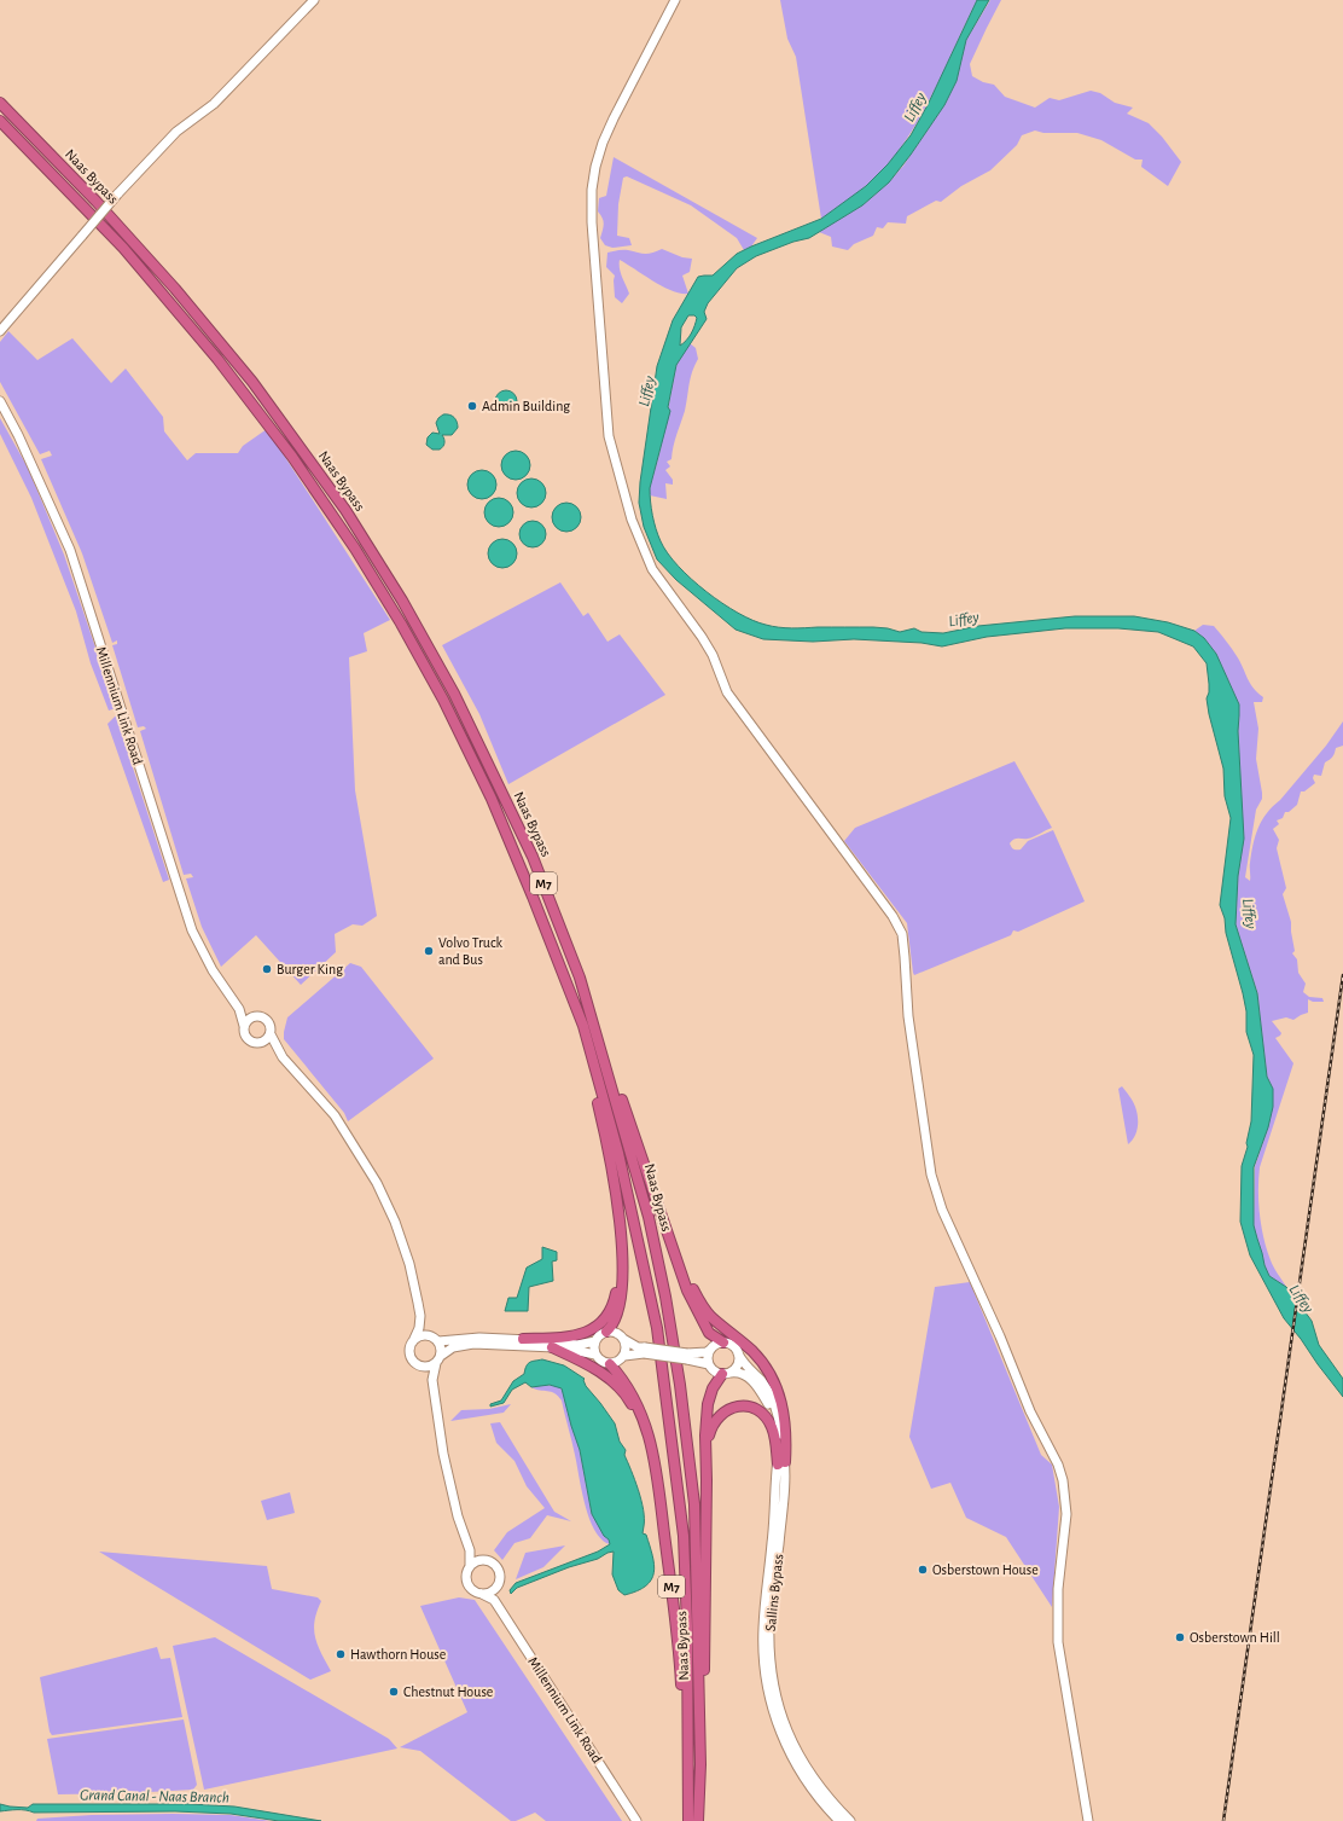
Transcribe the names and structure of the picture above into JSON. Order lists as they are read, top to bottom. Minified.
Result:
{"streets":{"highway":["Naas Bypass","M7"],"main road":["Millennium Link Road","Sallins Bypass"]},"crossings":[["Naas Bypass","M7"],["M7","Sallins Bypass"]],"water":["Liffey","Grand Canal - Naas Branch"],"places":["Admin Building","Volvo Truck and Bus","Burger King","Osberstown House","Osberstown Hill","Hawthorn House","Chestnut House"]}
